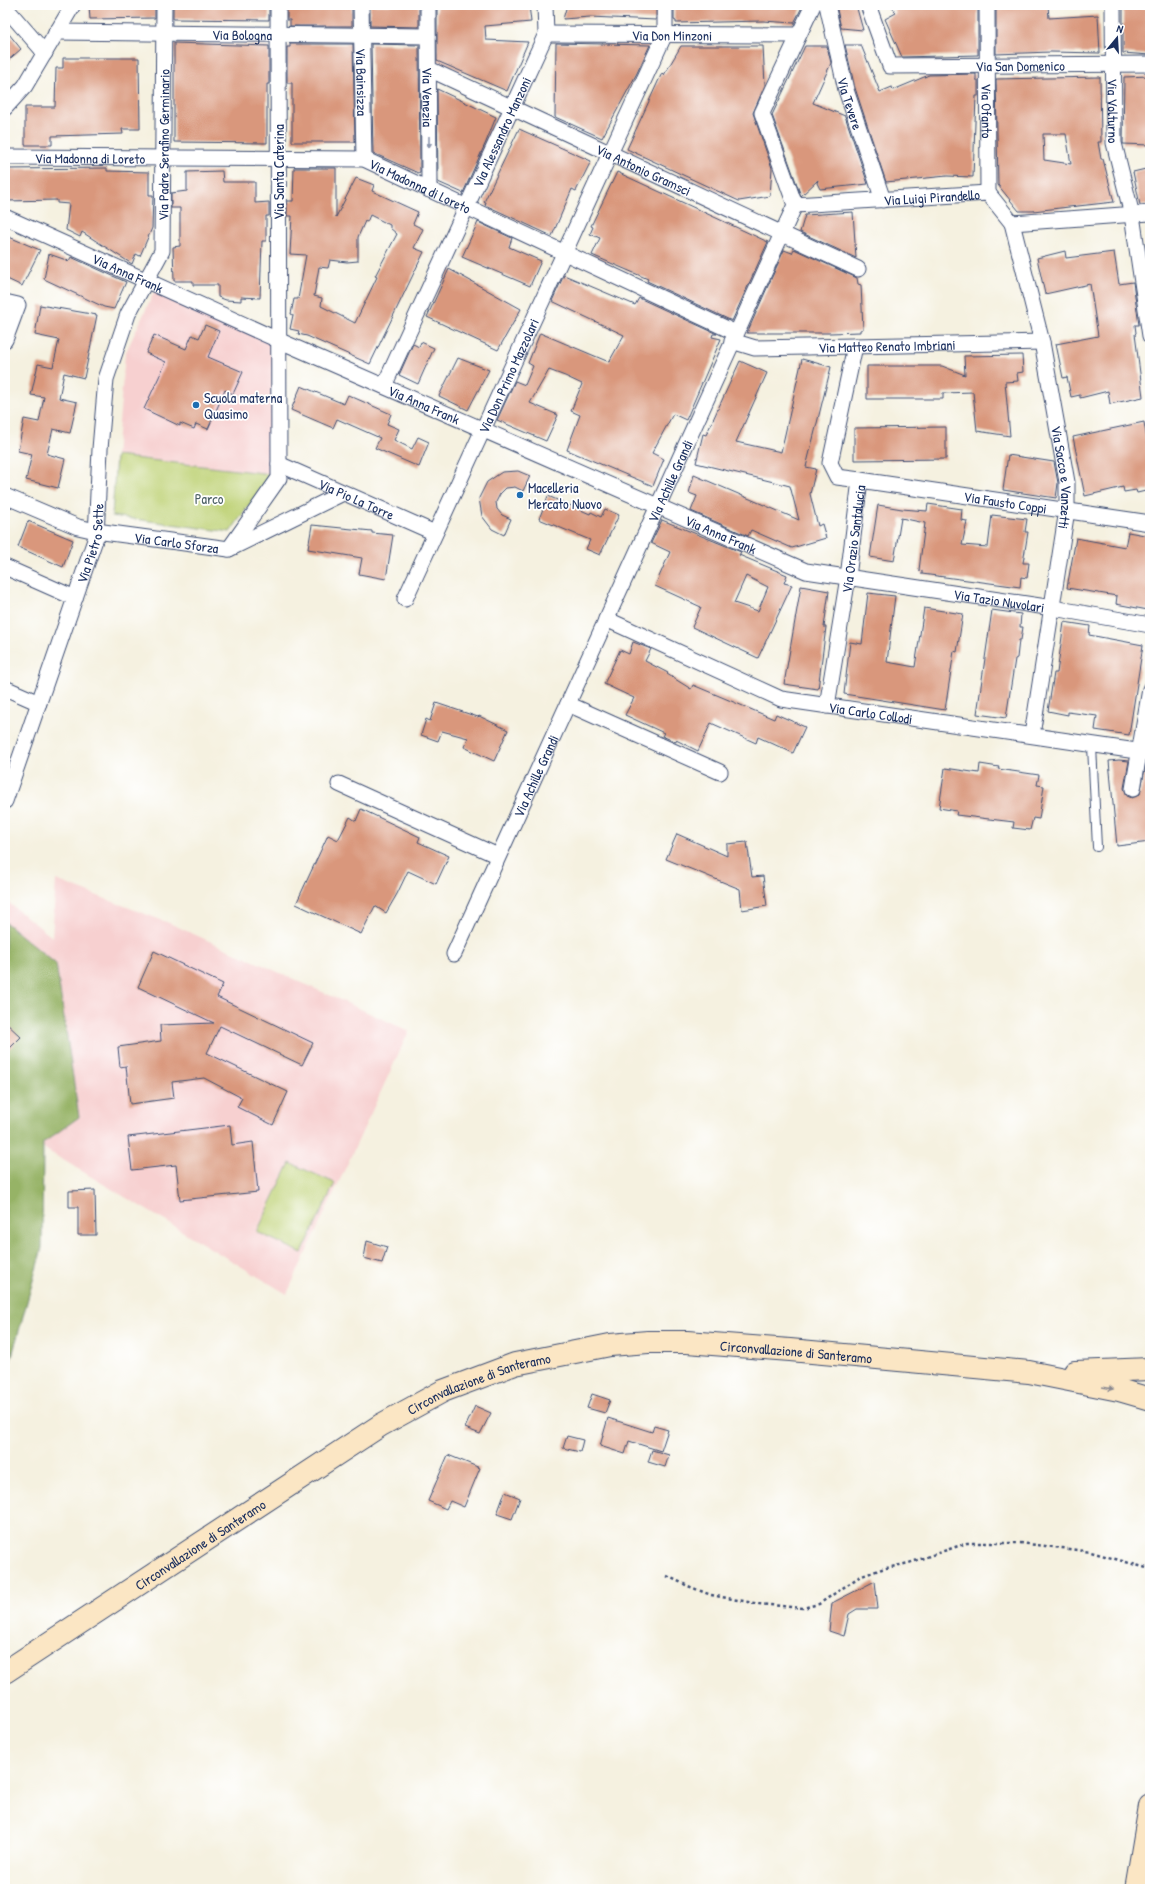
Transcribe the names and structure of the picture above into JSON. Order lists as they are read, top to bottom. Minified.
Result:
{"streets":{"main road":["Circonvallazione di Santeramo"],"street":["Via Don Minzoni","Via Bologna","Via San Domenico","Via Bainsizza","Via Venezia","Via Tevere","Via Ofanto","Via Volturno","Via Alessandro Manzoni","Via Padre Serafino Germinario","Via Madonna di Loreto","Via Antonio Gramsci","Via Santa Caterina","Via Luigi Pirandello","Via Anna Frank","Via Matteo Renato Imbriani","Via Don Primo Mazzolari","Via Sacco e Vanzetti","Via Achille Grandi","Via Pio La Torre","Via Fausto Coppi","Via Orazio Santalucia","Via Carlo Sforza","Via Pietro Sette","Via Tazio Nuvolari","Via Carlo Collodi"]},"crossings":[["Via Don Minzoni","Via Alessandro Manzoni"],["Via Don Minzoni","Via Don Primo Mazzolari"],["Via Bologna","Via Bainsizza"],["Via Bologna","Via Venezia"],["Via Bologna","Via Padre Serafino Germinario"],["Via Bologna","Via Santa Caterina"],["Via San Domenico","Via Ofanto"],["Via San Domenico","Via Volturno"],["Via Bainsizza","Via Madonna di Loreto"],["Via Venezia","Via Madonna di Loreto"],["Via Venezia","Via Antonio Gramsci"],["Via Tevere","Via Luigi Pirandello"],["Via Ofanto","Via Luigi Pirandello"],["Via Alessandro Manzoni","Via Madonna di Loreto"],["Via Alessandro Manzoni","Via Antonio Gramsci"],["Via Alessandro Manzoni","Via Anna Frank"],["Via Padre Serafino Germinario","Via Madonna di Loreto"],["Via Padre Serafino Germinario","Via Anna Frank"],["Via Padre Serafino Germinario","Via Pietro Sette"],["Via Madonna di Loreto","Via Santa Caterina"],["Via Madonna di Loreto","Via Matteo Renato Imbriani"],["Via Madonna di Loreto","Via Don Primo Mazzolari"],["Via Madonna di Loreto","Via Achille Grandi"],["Via Antonio Gramsci","Via Don Primo Mazzolari"],["Via Antonio Gramsci","Via Achille Grandi"],["Via Santa Caterina","Via Anna Frank"],["Via Santa Caterina","Via Pio La Torre"],["Via Santa Caterina","Via Carlo Sforza"],["Via Luigi Pirandello","Via Sacco e Vanzetti"],["Via Luigi Pirandello","Via Achille Grandi"],["Via Anna Frank","Via Don Primo Mazzolari"],["Via Anna Frank","Via Achille Grandi"],["Via Anna Frank","Via Orazio Santalucia"],["Via Anna Frank","Via Pietro Sette"],["Via Anna Frank","Via Tazio Nuvolari"],["Via Matteo Renato Imbriani","Via Sacco e Vanzetti"],["Via Matteo Renato Imbriani","Via Achille Grandi"],["Via Matteo Renato Imbriani","Via Orazio Santalucia"],["Via Don Primo Mazzolari","Via Pio La Torre"],["Via Sacco e Vanzetti","Via Fausto Coppi"],["Via Sacco e Vanzetti","Via Tazio Nuvolari"],["Via Sacco e Vanzetti","Via Carlo Collodi"],["Via Achille Grandi","Via Carlo Collodi"],["Via Pio La Torre","Via Carlo Sforza"],["Via Fausto Coppi","Via Orazio Santalucia"],["Via Orazio Santalucia","Via Tazio Nuvolari"],["Via Orazio Santalucia","Via Carlo Collodi"],["Via Carlo Sforza","Via Pietro Sette"]],"one_way":["Via Venezia"],"parks":["Parco"],"places":["Scuola materna Quasimo","Macelleria Mercato Nuovo"],"north":"top"}
